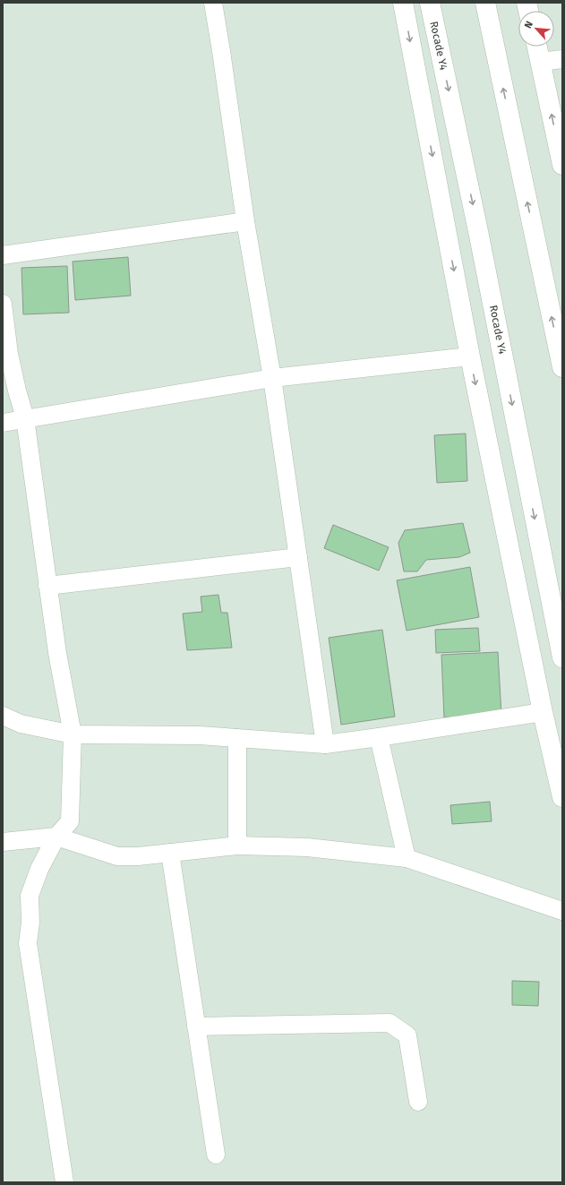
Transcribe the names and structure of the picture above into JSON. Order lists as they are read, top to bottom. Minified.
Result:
{"streets":{"highway":["Rocade Y4"]},"north":"top left"}
